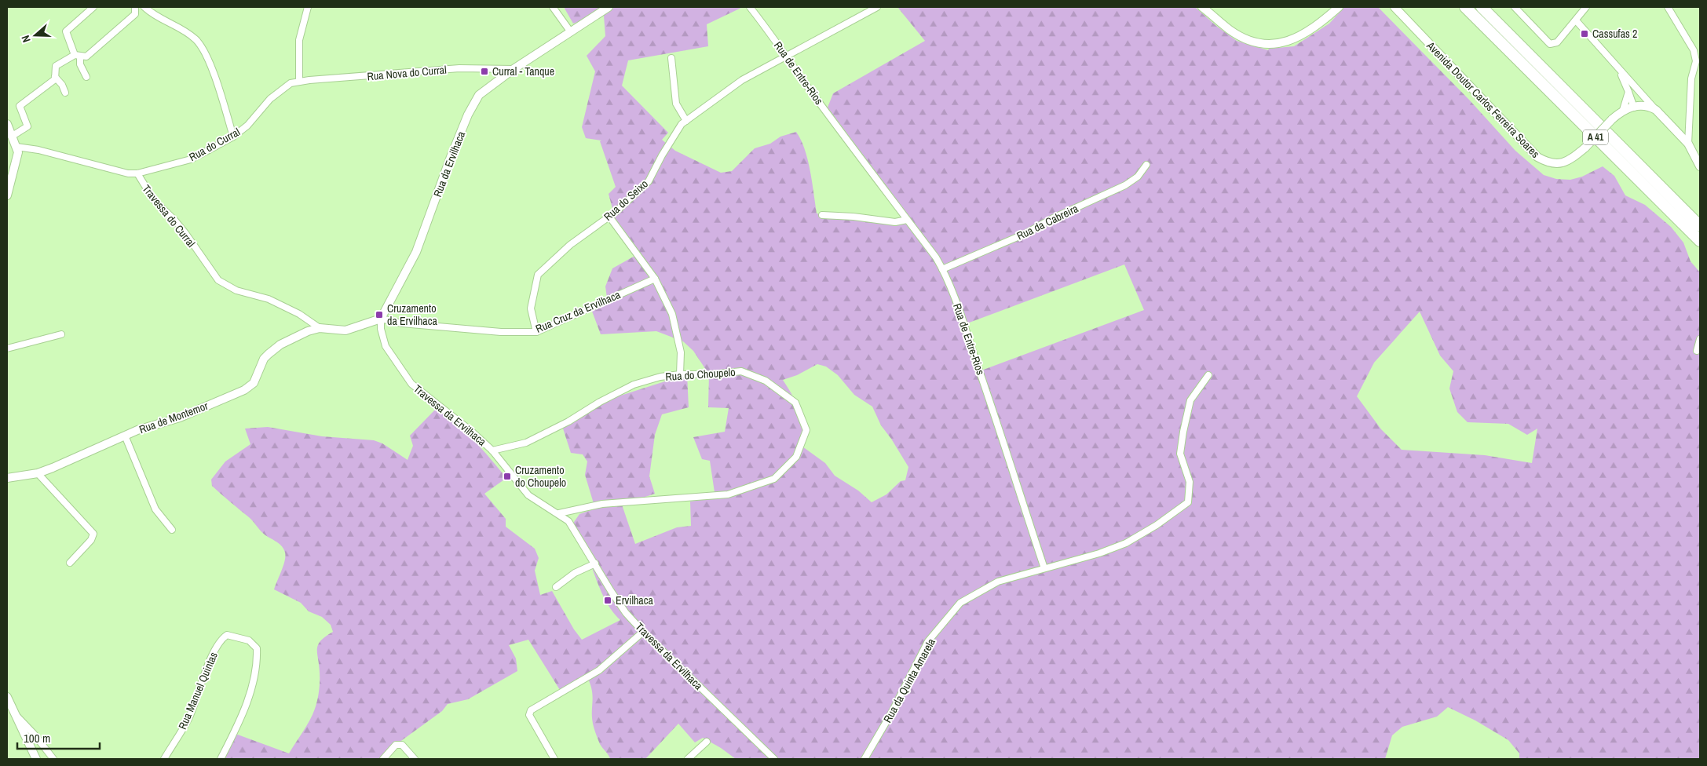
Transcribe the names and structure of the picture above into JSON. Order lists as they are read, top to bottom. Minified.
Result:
{"streets":{"highway":["A 41"],"street":["Rua Nova do Curral","Rua de Entre-Rios","Avenida Doutor Carlos Ferreira Soares","Rua do Curral","Rua da Ervilhaca","Rua do Seixo","Travessa do Curral","Rua da Cabreira","Rua Cruz da Ervilhaca","Rua do Choupelo","Travessa da Ervilhaca","Rua de Montemor","Rua da Quinta Amarela","Rua Manuel Quintas"]},"crossings":[["Rua Nova do Curral","Rua do Curral"],["Rua Nova do Curral","Rua da Ervilhaca"],["Rua de Entre-Rios","Rua do Seixo"],["Rua de Entre-Rios","Rua da Cabreira"],["Rua de Entre-Rios","Rua da Quinta Amarela"],["Rua do Curral","Travessa do Curral"],["Rua da Ervilhaca","Rua Cruz da Ervilhaca"],["Rua da Ervilhaca","Travessa da Ervilhaca"],["Rua do Seixo","Rua Cruz da Ervilhaca"],["Travessa do Curral","Rua de Montemor"],["Rua Cruz da Ervilhaca","Travessa da Ervilhaca"],["Rua do Choupelo","Travessa da Ervilhaca"]],"places":{"transit":["Cassufas 2","Curral - Tanque","Cruzamento da Ervilhaca","Cruzamento do Choupelo","Ervilhaca"]},"scale_bar":"100 m","north":"left"}
